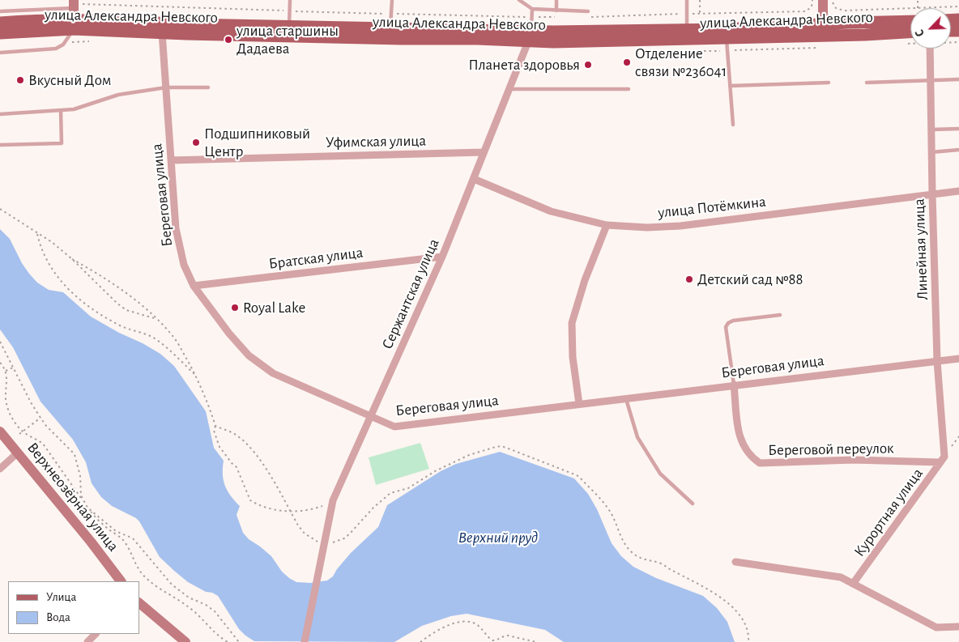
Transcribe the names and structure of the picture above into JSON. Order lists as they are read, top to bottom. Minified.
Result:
{"streets":{"main road":["улица Александра Невского"],"street":["Уфимская улица","Береговая улица","улица Потёмкина","Линейная улица","Братская улица","Сержантская улица","Береговой переулок","Верхнеозёрная улица","Курортная улица"]},"crossings":[["улица Александра Невского","Береговая улица"],["улица Александра Невского","Сержантская улица"],["Уфимская улица","Береговая улица"],["Уфимская улица","Сержантская улица"],["Береговая улица","Линейная улица"],["Береговая улица","Братская улица"],["Береговая улица","Сержантская улица"],["Береговая улица","Береговой переулок"],["улица Потёмкина","Линейная улица"],["улица Потёмкина","Сержантская улица"],["Линейная улица","Береговой переулок"],["Линейная улица","Курортная улица"],["Братская улица","Сержантская улица"],["Береговой переулок","Курортная улица"]],"water":["Верхний пруд"],"places":["улица старшины Дадаева","Отделение связи №236041","Планета здоровья","Вкусный Дом","Подшипниковый Центр","Детский сад №88","Royal Lake"],"legend":["Улица","Вода"],"north":"bottom left"}
